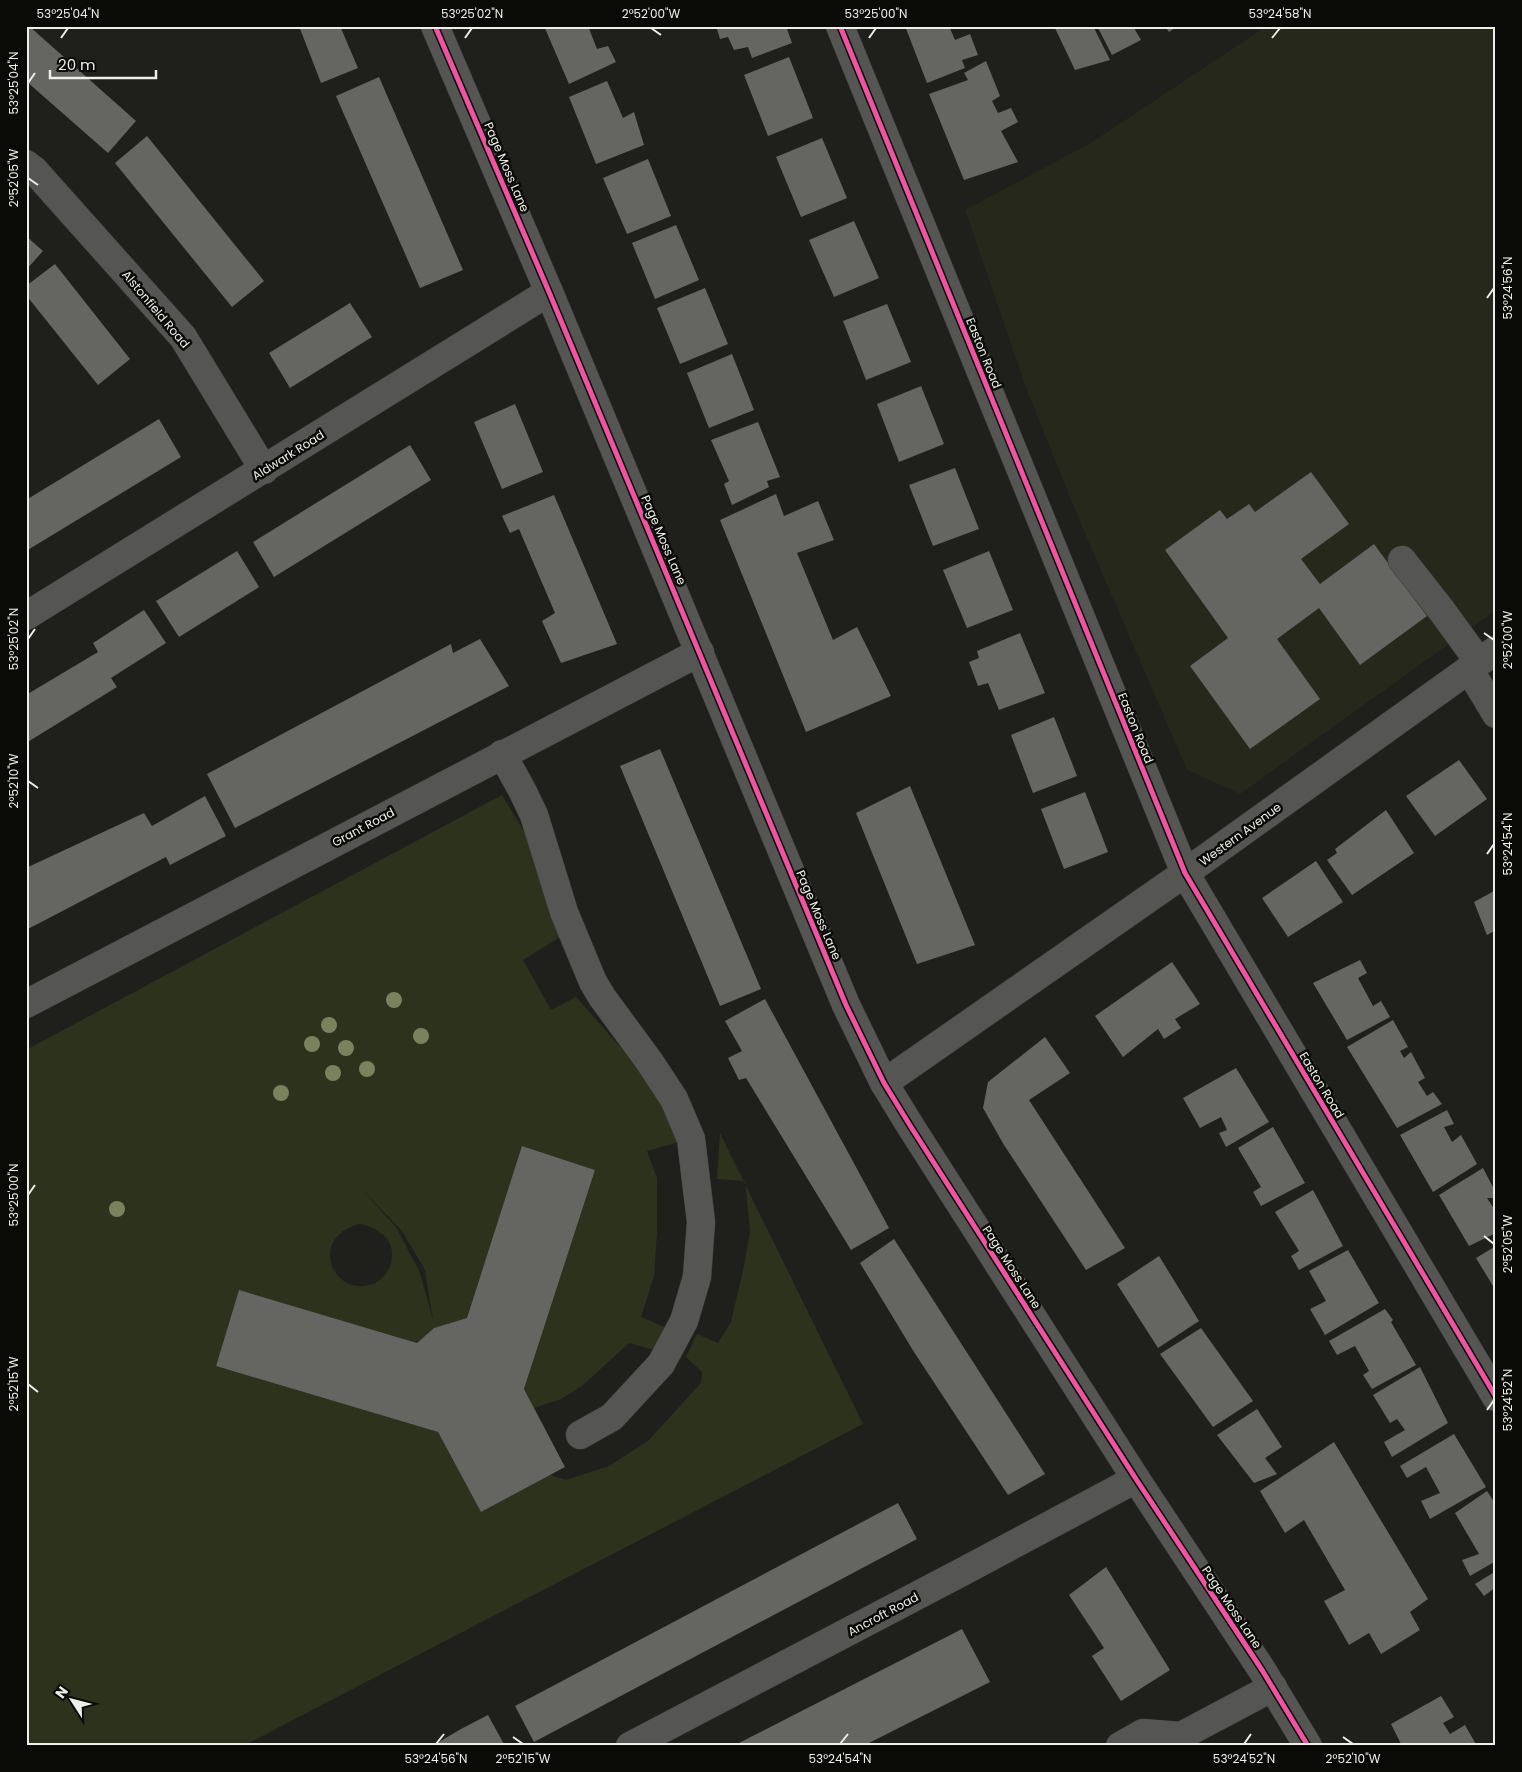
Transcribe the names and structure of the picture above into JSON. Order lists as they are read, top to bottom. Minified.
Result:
{"streets":{"street":["Page Moss Lane","Alstonfield Road","Easton Road","Aldwark Road","Grant Road","Western Avenue","Ancroft Road"]},"crossings":[["Page Moss Lane","Aldwark Road"],["Page Moss Lane","Grant Road"],["Page Moss Lane","Western Avenue"],["Page Moss Lane","Ancroft Road"],["Alstonfield Road","Aldwark Road"],["Easton Road","Western Avenue"]],"scale_bar":"20 m","north":"top left","coordinates":["53°25'04\"N","53°25'02\"N","2°52'00\"W","53°25'00\"N","53°24'58\"N","2°52'05\"W","53°24'56\"N","2°52'10\"W","53°24'54\"N","2°52'15\"W","53°24'52\"N"]}
